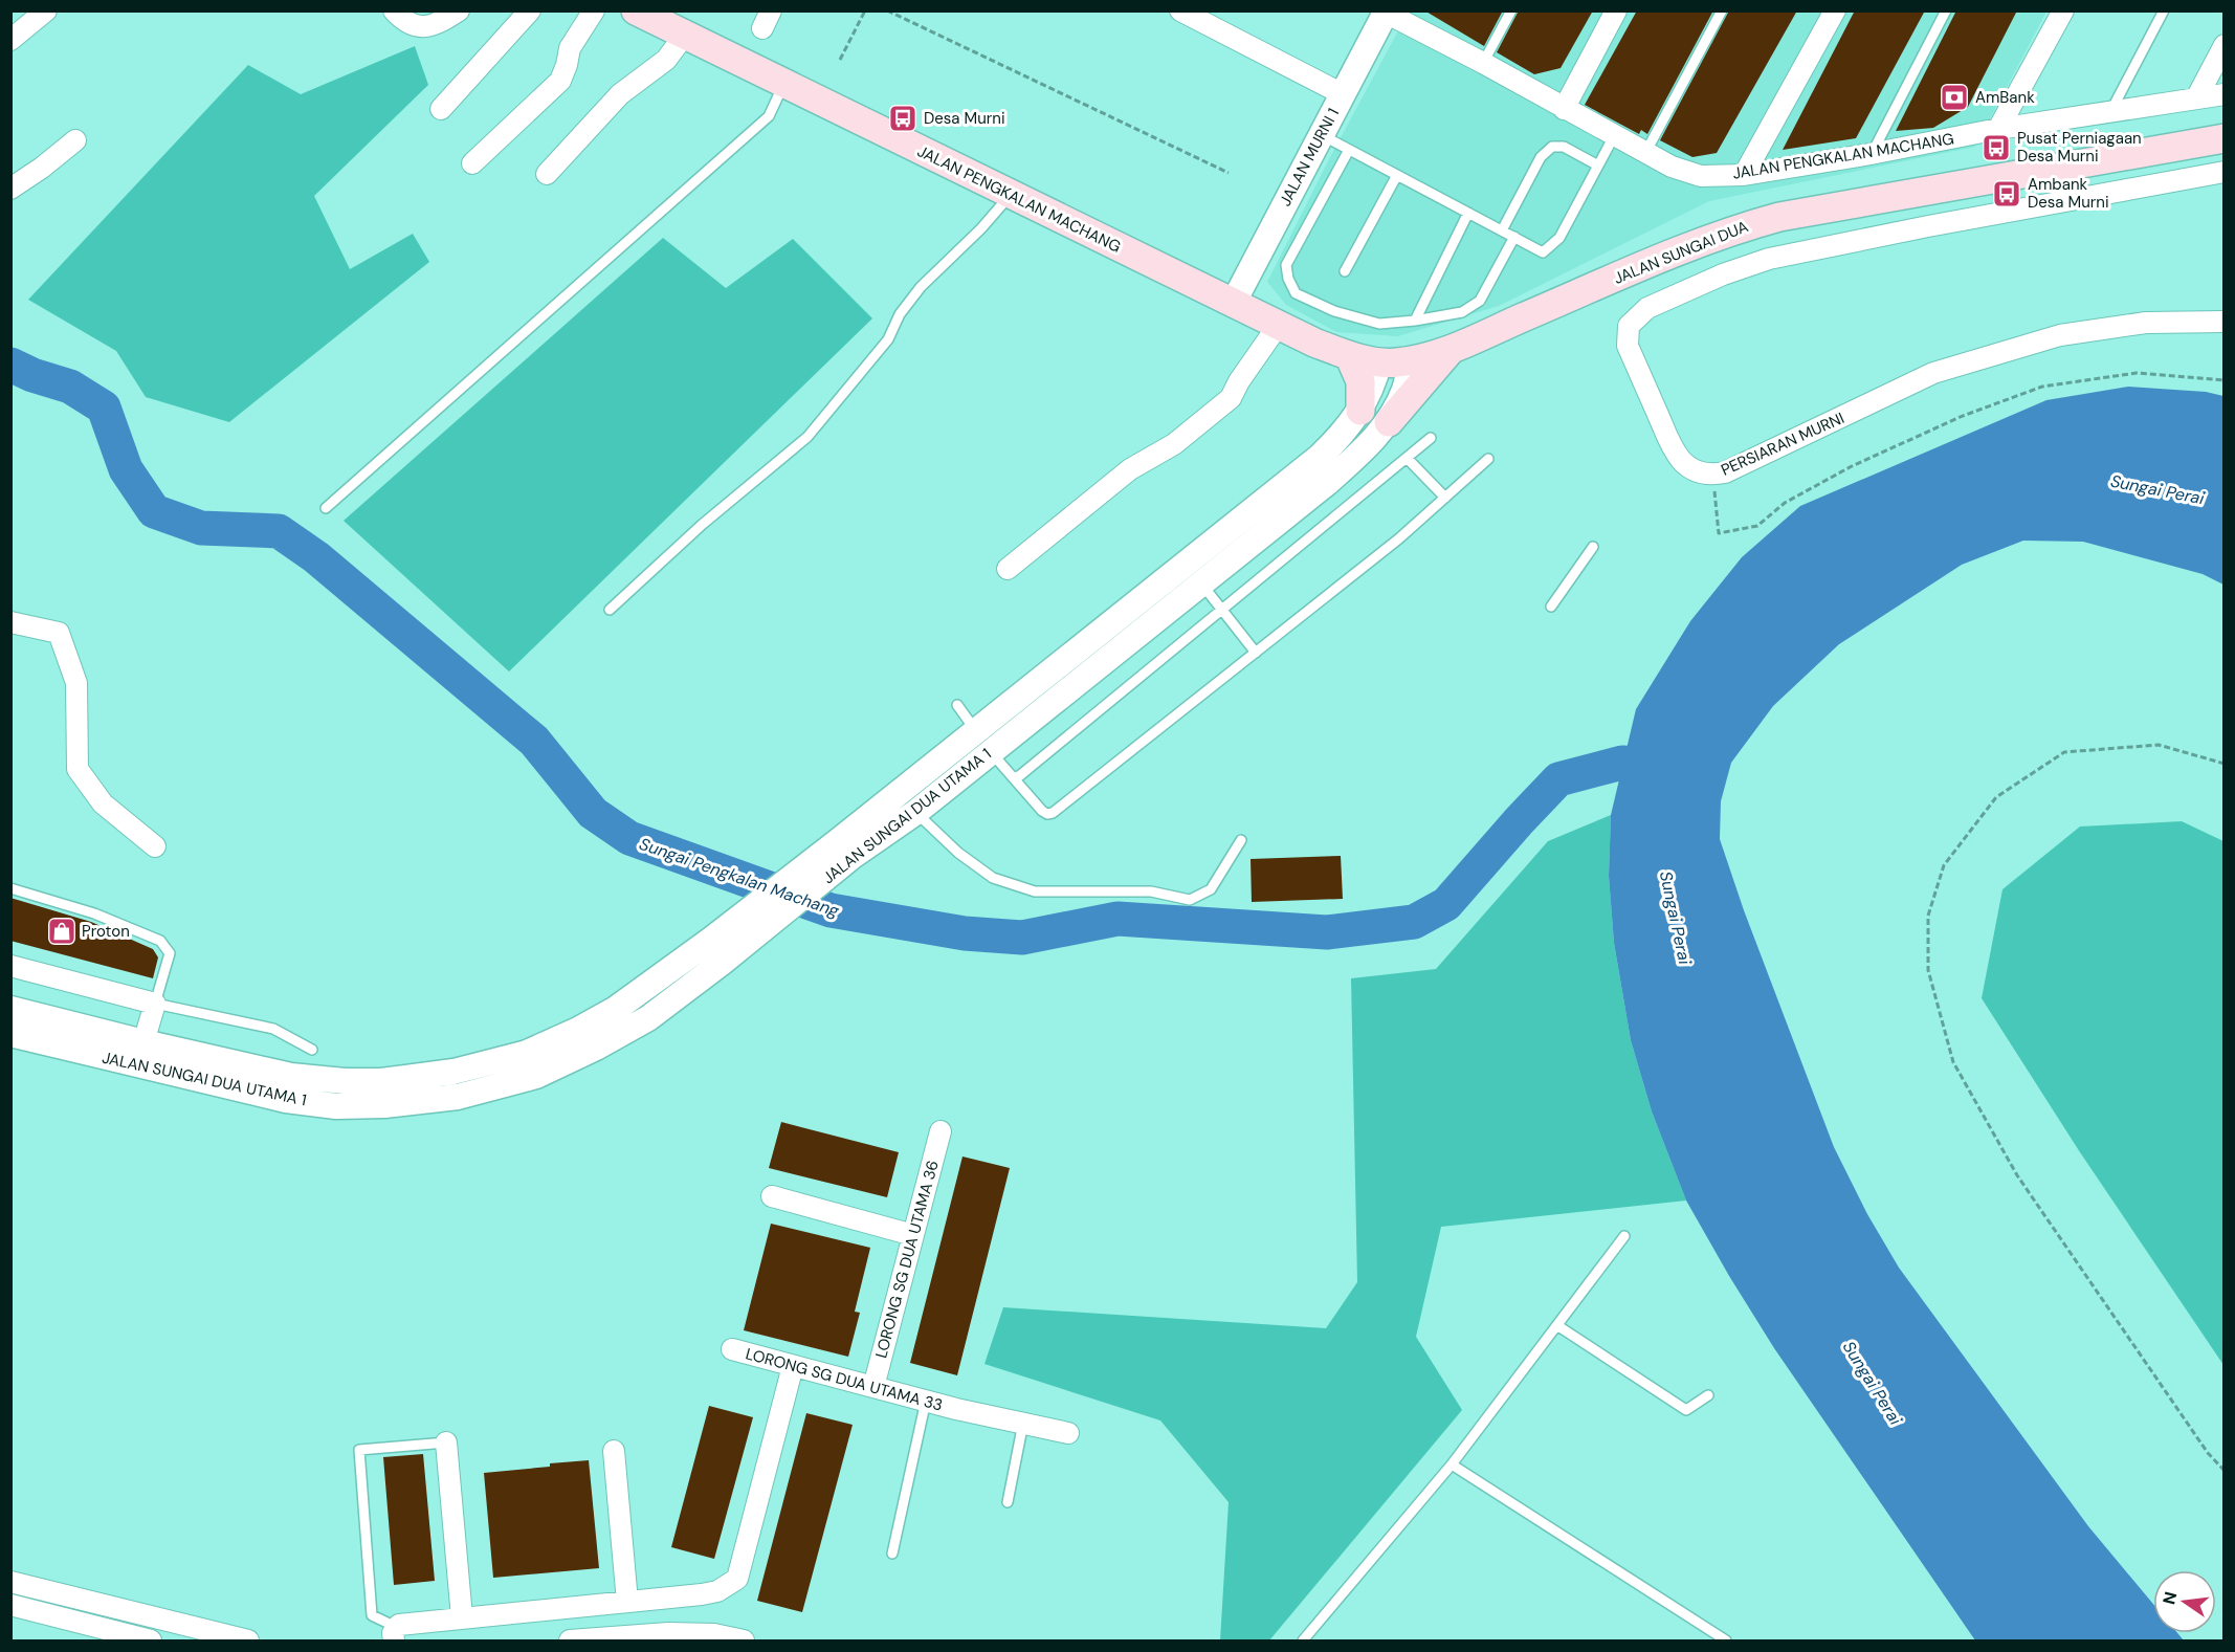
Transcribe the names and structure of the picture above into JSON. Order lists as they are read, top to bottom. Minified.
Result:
{"streets":{"main road":["JALAN PENGKALAN MACHANG","JALAN SUNGAI DUA"],"street":["JALAN MURNI 1","PERSIARAN MURNI","JALAN SUNGAI DUA UTAMA 1","LORONG SG DUA UTAMA 36","LORONG SG DUA UTAMA 33"]},"crossings":[["JALAN PENGKALAN MACHANG","JALAN MURNI 1"],["JALAN PENGKALAN MACHANG","JALAN SUNGAI DUA"],["JALAN MURNI 1","JALAN SUNGAI DUA"],["JALAN SUNGAI DUA","JALAN SUNGAI DUA UTAMA 1"],["LORONG SG DUA UTAMA 36","LORONG SG DUA UTAMA 33"]],"water":["Sungai Perai","Sungai Pengkalan Machang"],"places":{"bank":["AmBank"],"bus stop":["Desa Murni","Pusat Perniagaan Desa Murni","Ambank Desa Murni"],"shop":["Proton"]},"north":"left"}
